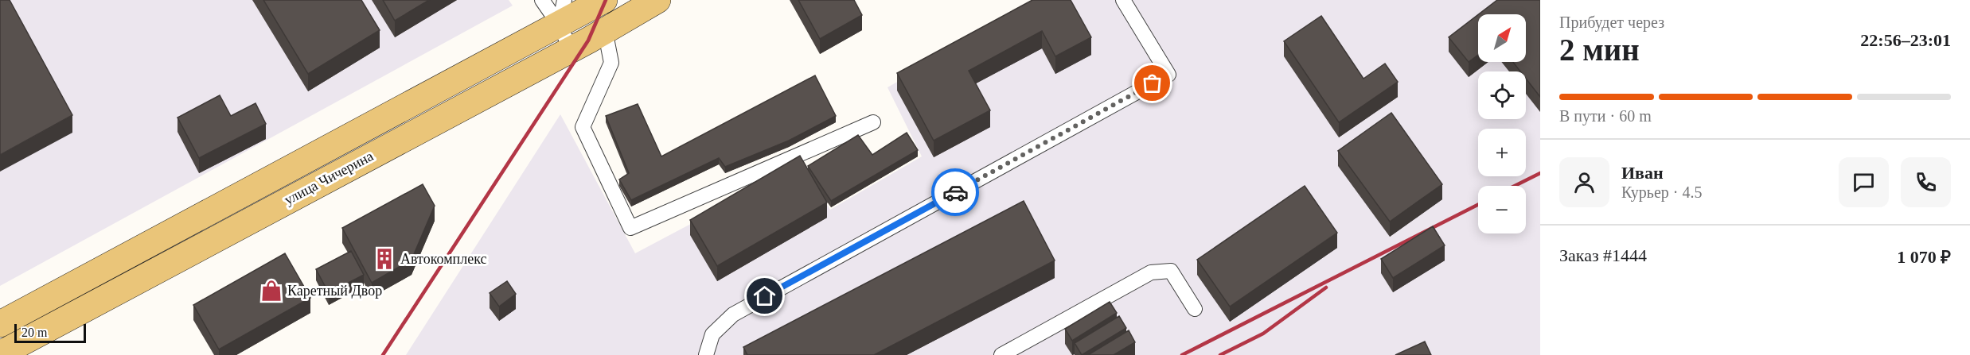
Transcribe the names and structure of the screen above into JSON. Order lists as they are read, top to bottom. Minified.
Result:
{"streets":{"main road":["улица Чичерина"]},"places":{"building":["Автокомплекс"],"shop":["Каретный Двор"]},"scale_bar":"20 m","north":"top right","page":{"heading":["2 мин","Прибудет через","22:56–23:01"],"panel":["Иван","Курьер · 4.5","Заказ #1444","1 070 ₽"],"map_buttons":["+","−"],"bar":"В пути · 60 m","scale":"20 m"}}
